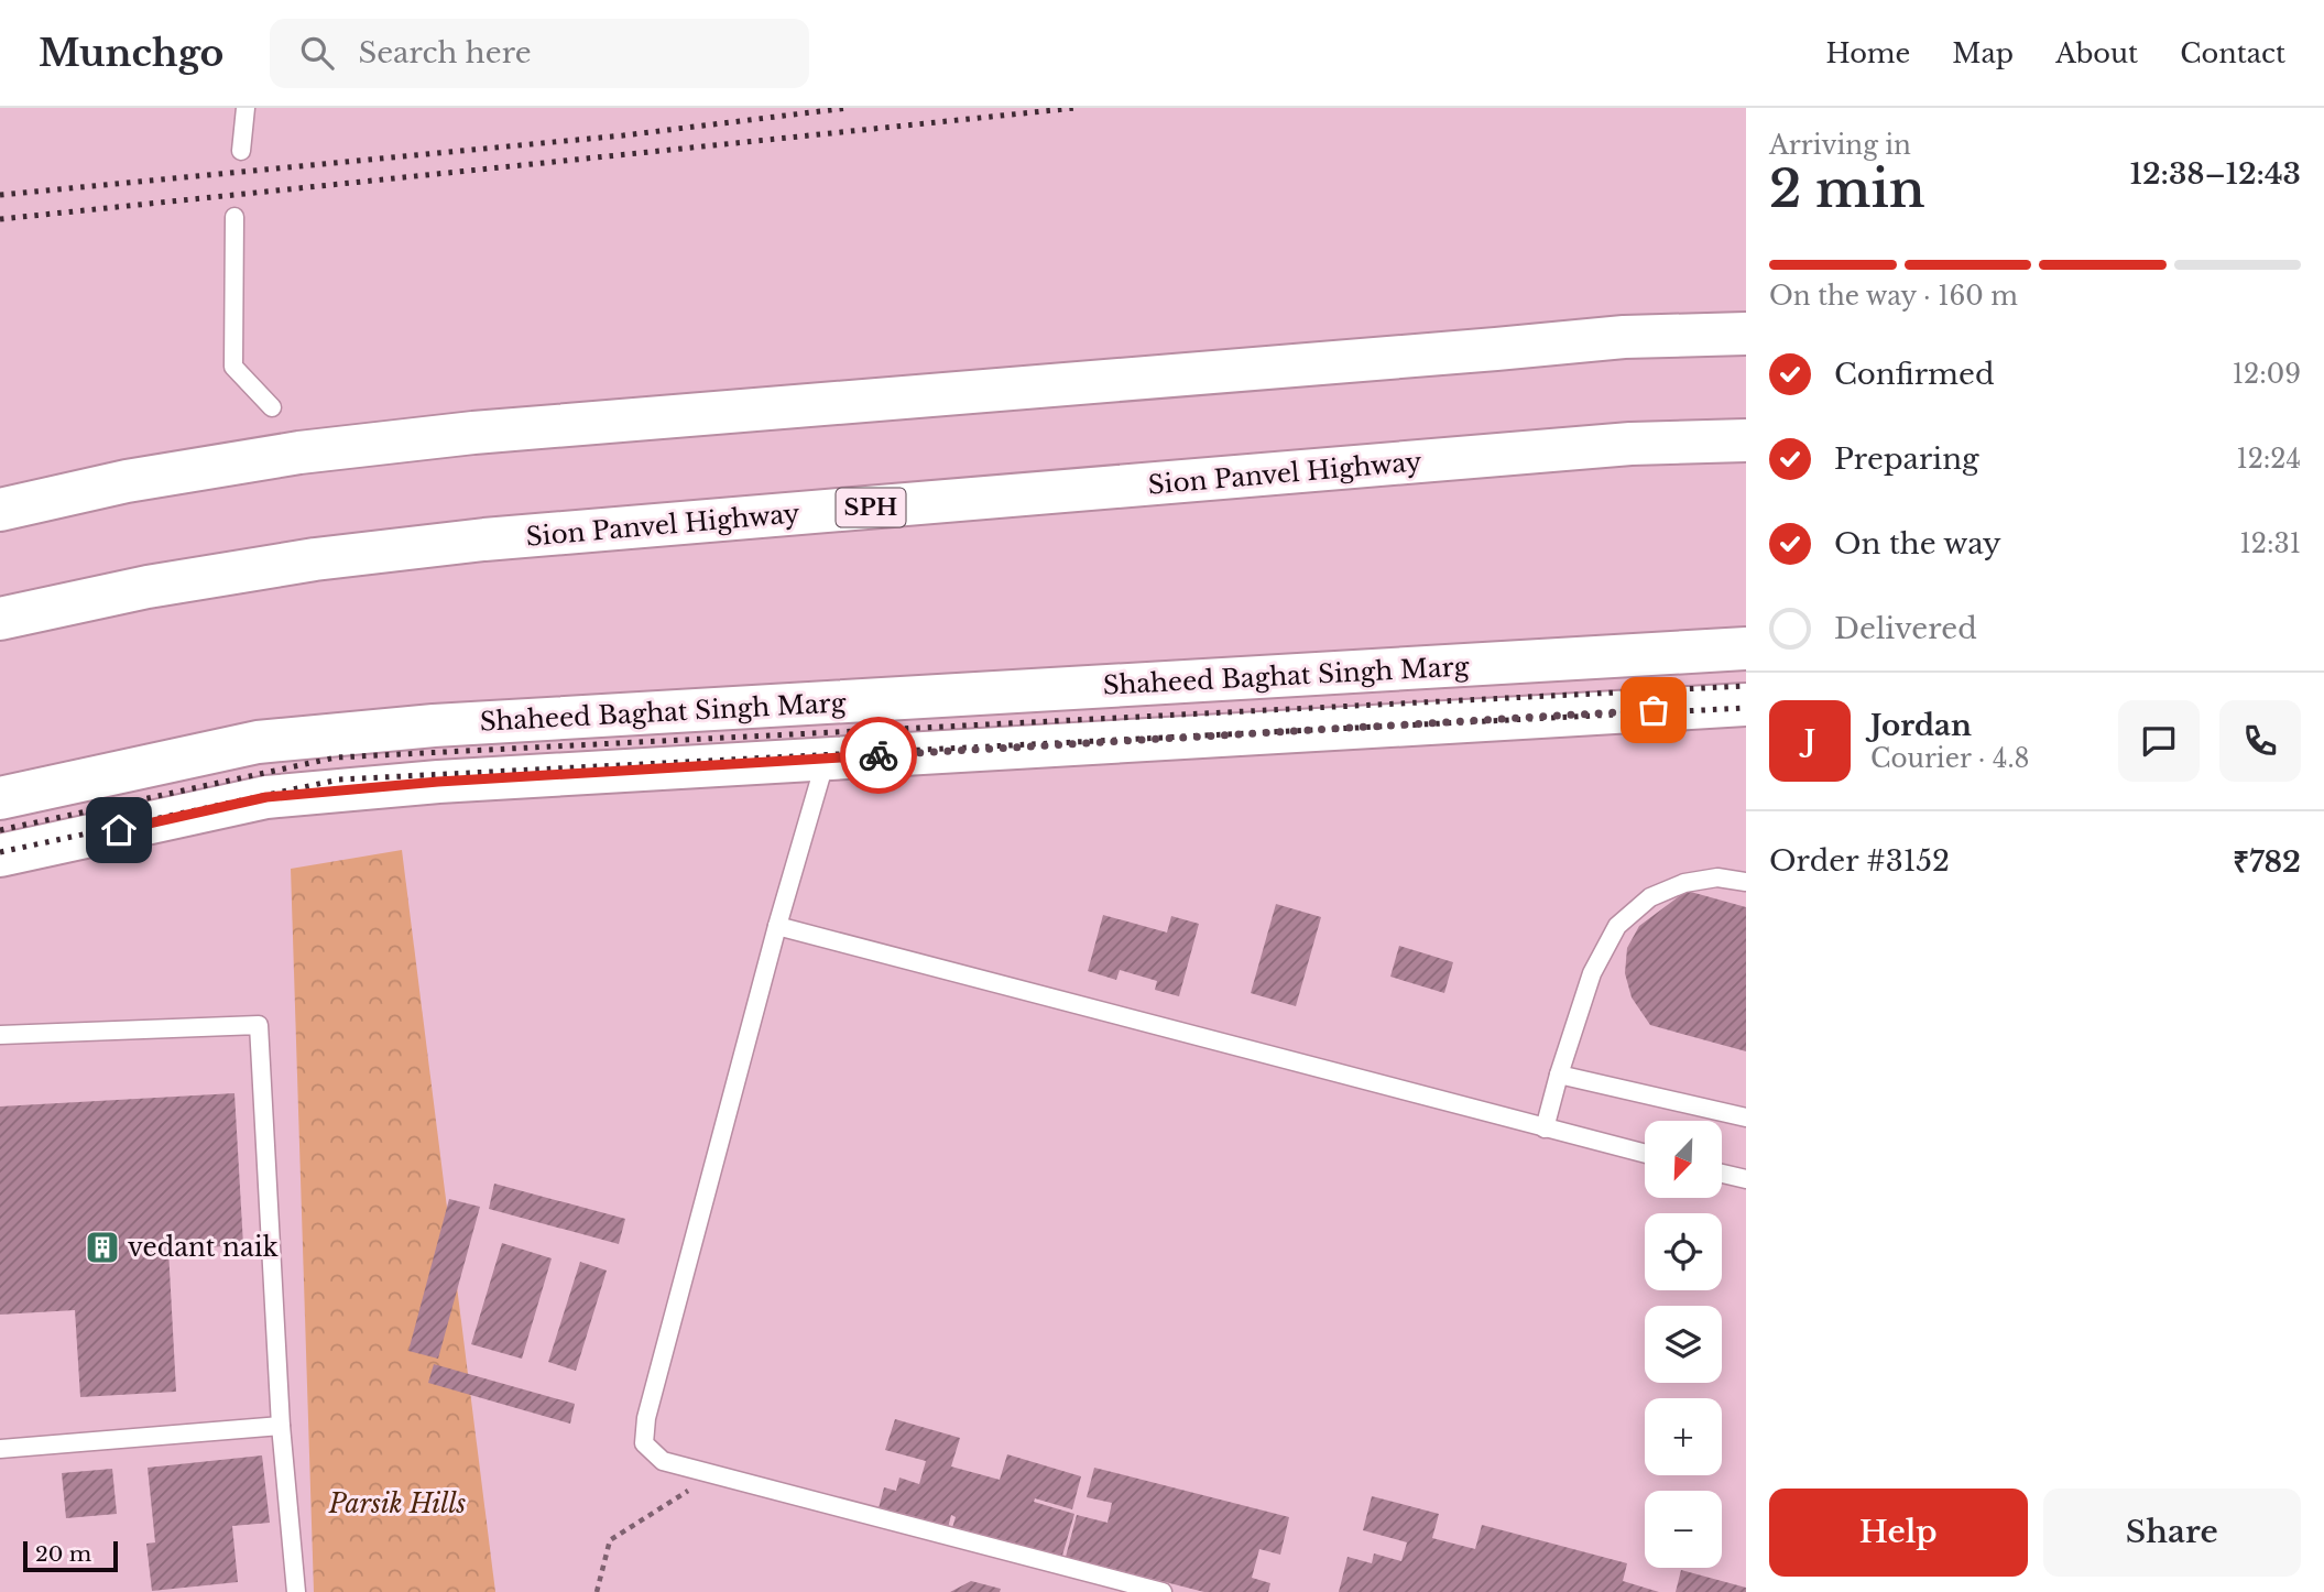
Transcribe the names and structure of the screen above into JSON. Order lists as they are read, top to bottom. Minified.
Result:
{"streets":{"main road":["Sion Panvel Highway","SPH","Shaheed Baghat Singh Marg"]},"parks":["Parsik Hills"],"places":{"building":["vedant naik"]},"scale_bar":"20 m","north":"bottom left","page":{"header":"Munchgo","search":"Search here","nav":["Home","Map","About","Contact"],"heading":["2 min","Arriving in","12:38–12:43"],"panel":["Jordan","Courier · 4.8","Order #3152","₹782"],"bar":"On the way · 160 m","list":[["Confirmed","12:09"],["Preparing","12:24"],["On the way","12:31"],"Delivered"],"round":"J","map_buttons":["+","−"],"buttons":["Help","Share"],"scale":"20 m"}}
